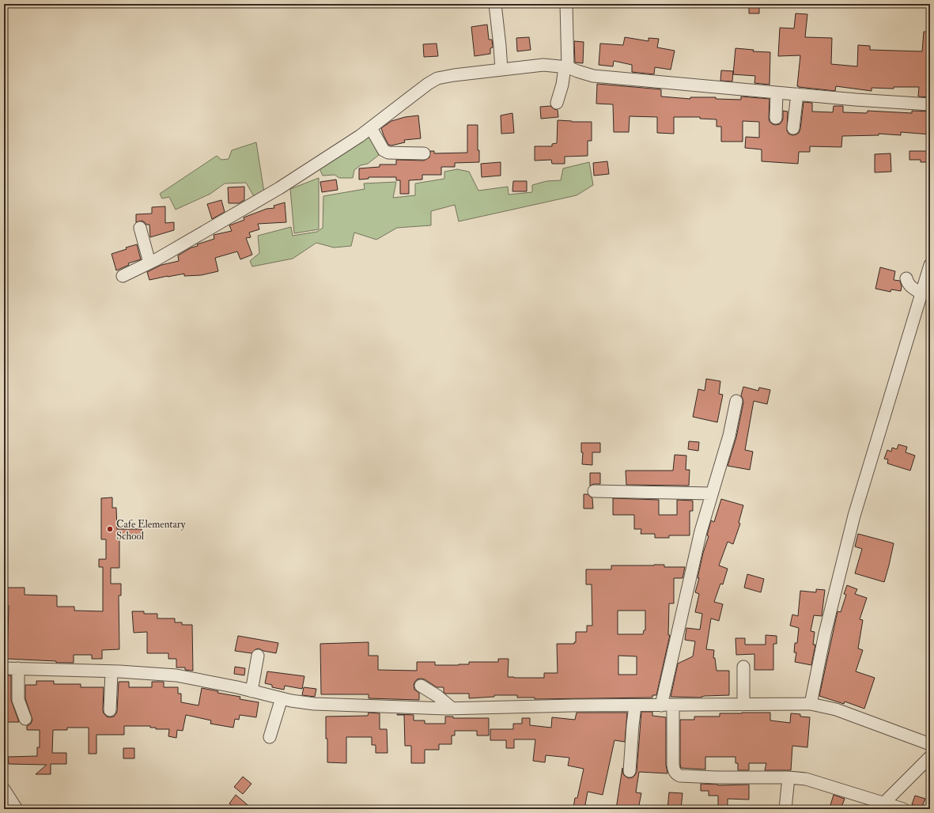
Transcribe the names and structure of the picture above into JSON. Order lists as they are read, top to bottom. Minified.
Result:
{"places":["Cafe Elementary School"]}
